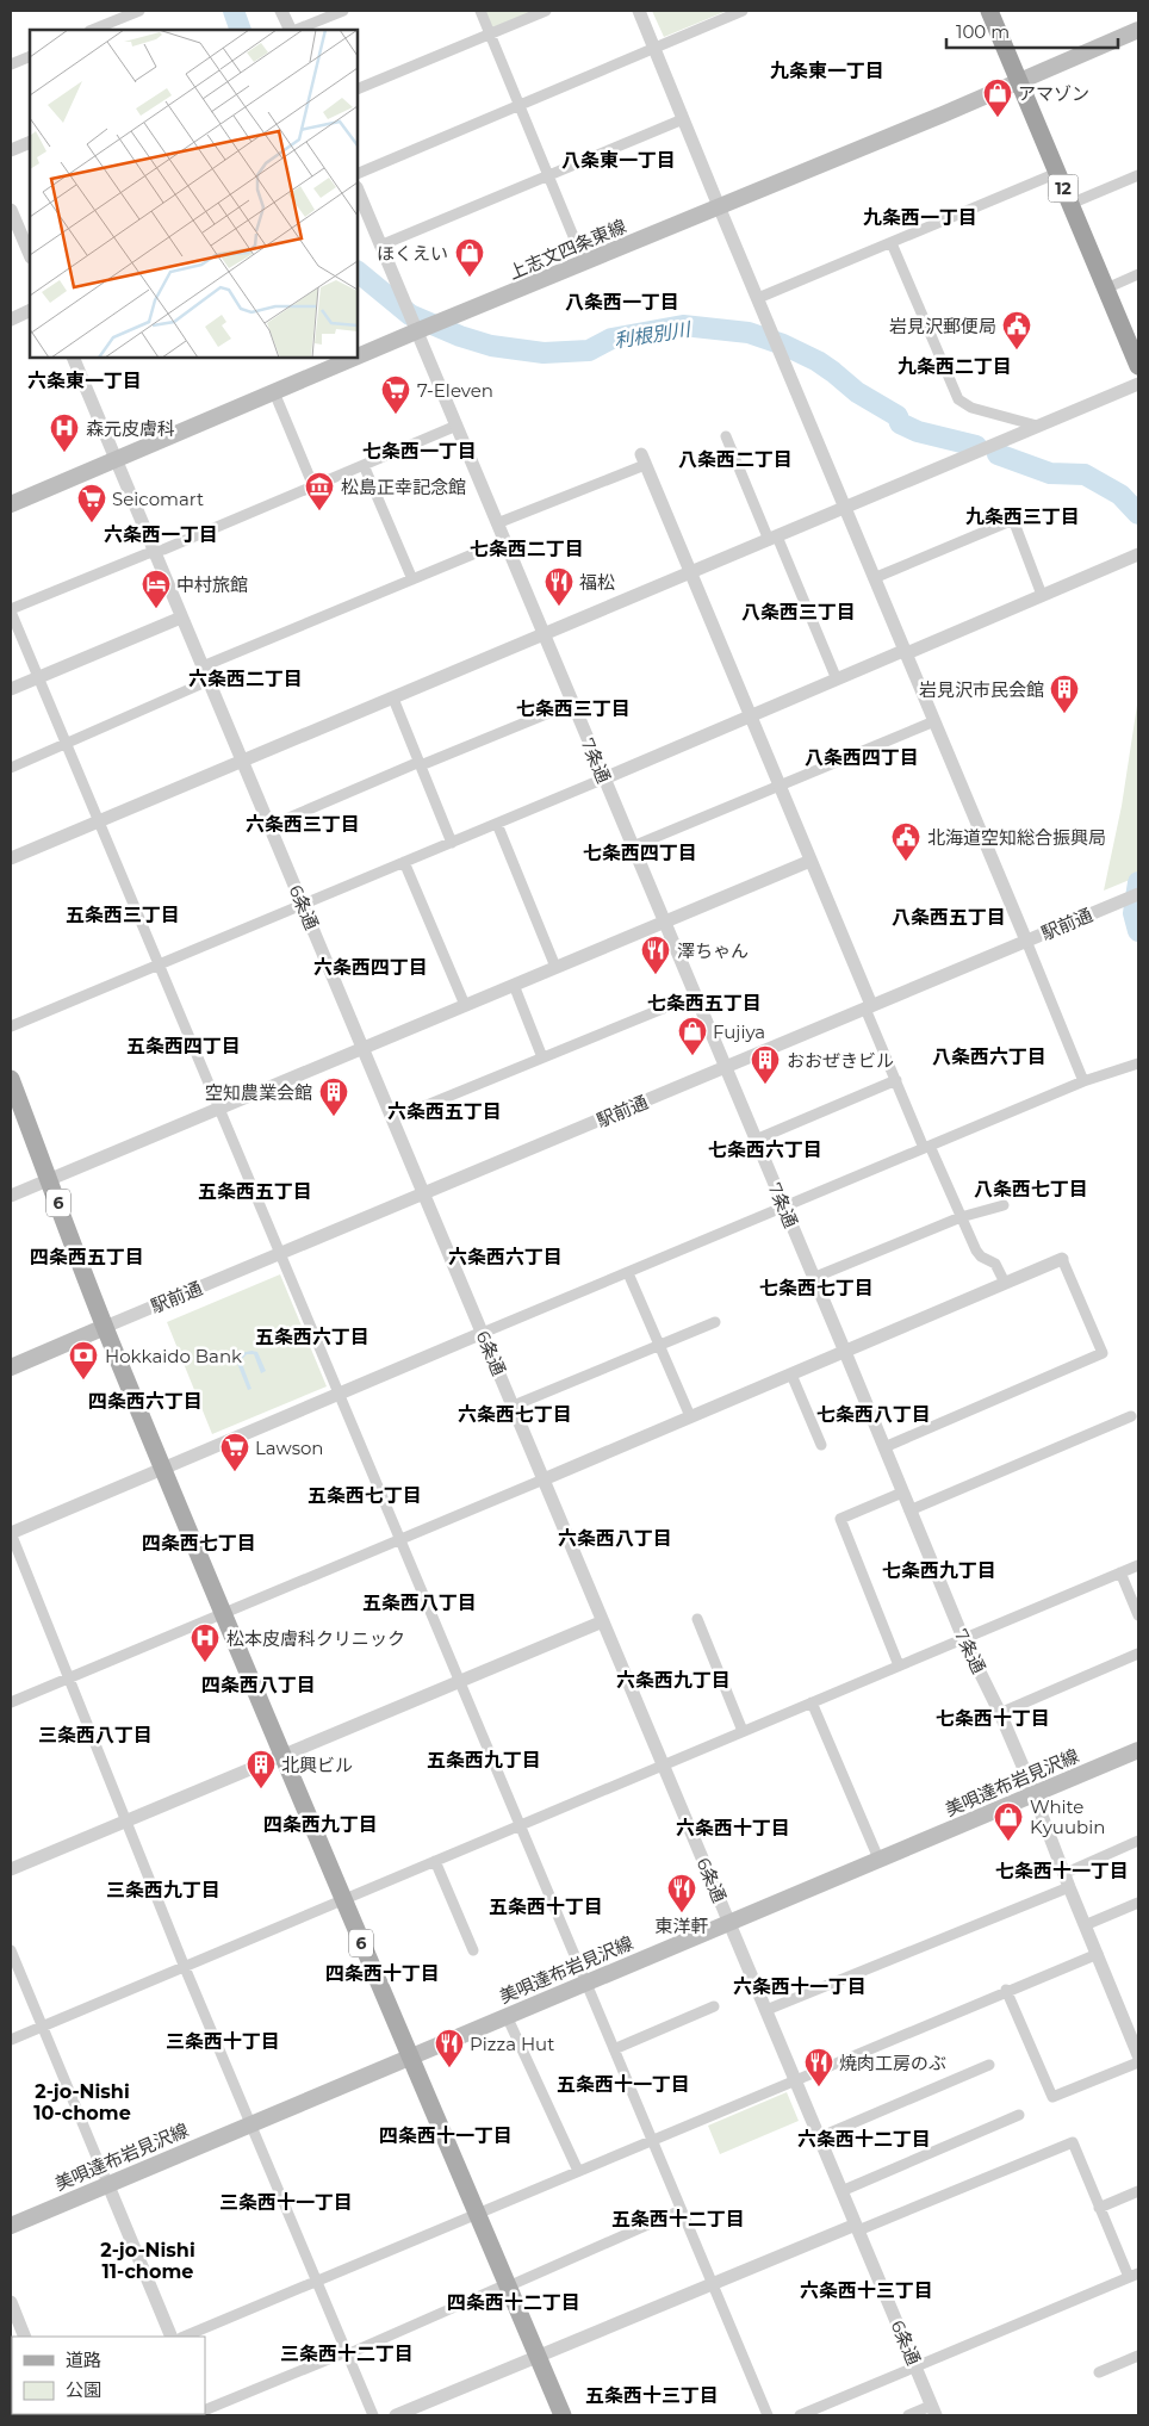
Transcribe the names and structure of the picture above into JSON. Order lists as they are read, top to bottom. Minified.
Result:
{"streets":{"highway":["12"],"main road":["上志文四条東線","6","美唄達布岩見沢線"],"street":["7条通","6条通","駅前通"]},"crossings":[["12","上志文四条東線"],["上志文四条東線","7条通"],["上志文四条東線","6条通"],["7条通","駅前通"],["7条通","美唄達布岩見沢線"],["6条通","駅前通"],["6条通","美唄達布岩見沢線"],["駅前通","6"],["6","美唄達布岩見沢線"]],"districts":["九条東一丁目","八条東一丁目","九条西一丁目","八条西一丁目","九条西二丁目","六条東一丁目","七条西一丁目","八条西二丁目","九条西三丁目","六条西一丁目","七条西二丁目","八条西三丁目","六条西二丁目","七条西三丁目","八条西四丁目","六条西三丁目","七条西四丁目","五条西三丁目","八条西五丁目","六条西四丁目","七条西五丁目","五条西四丁目","八条西六丁目","六条西五丁目","七条西六丁目","八条西七丁目","五条西五丁目","四条西五丁目","六条西六丁目","七条西七丁目","五条西六丁目","四条西六丁目","六条西七丁目","七条西八丁目","五条西七丁目","六条西八丁目","四条西七丁目","七条西九丁目","五条西八丁目","六条西九丁目","四条西八丁目","七条西十丁目","三条西八丁目","五条西九丁目","四条西九丁目","六条西十丁目","七条西十一丁目","三条西九丁目","五条西十丁目","四条西十丁目","六条西十一丁目","三条西十丁目","五条西十一丁目","2-jo-Nishi 10-chome","四条西十一丁目","六条西十二丁目","三条西十一丁目","五条西十二丁目","2-jo-Nishi 11-chome","六条西十三丁目","四条西十二丁目","三条西十二丁目","五条西十三丁目"],"water":["利根別川"],"places":{"shop":["アマゾン","ほくえい","Fujiya","White Kyuubin"],"public building":["岩見沢郵便局","北海道空知総合振興局"],"supermarket":["7-Eleven","Seicomart","Lawson"],"hospital":["森元皮膚科","松本皮膚科クリニック"],"museum":["松島正幸記念館"],"restaurant":["福松","澤ちゃん","東洋軒","Pizza Hut","焼肉工房のぶ"],"hotel":["中村旅館"],"building":["岩見沢市民会館","おおぜきビル","空知農業会館","北興ビル"],"bank":["Hokkaido Bank"]},"legend":["道路","公園"],"scale_bar":"100 m"}
